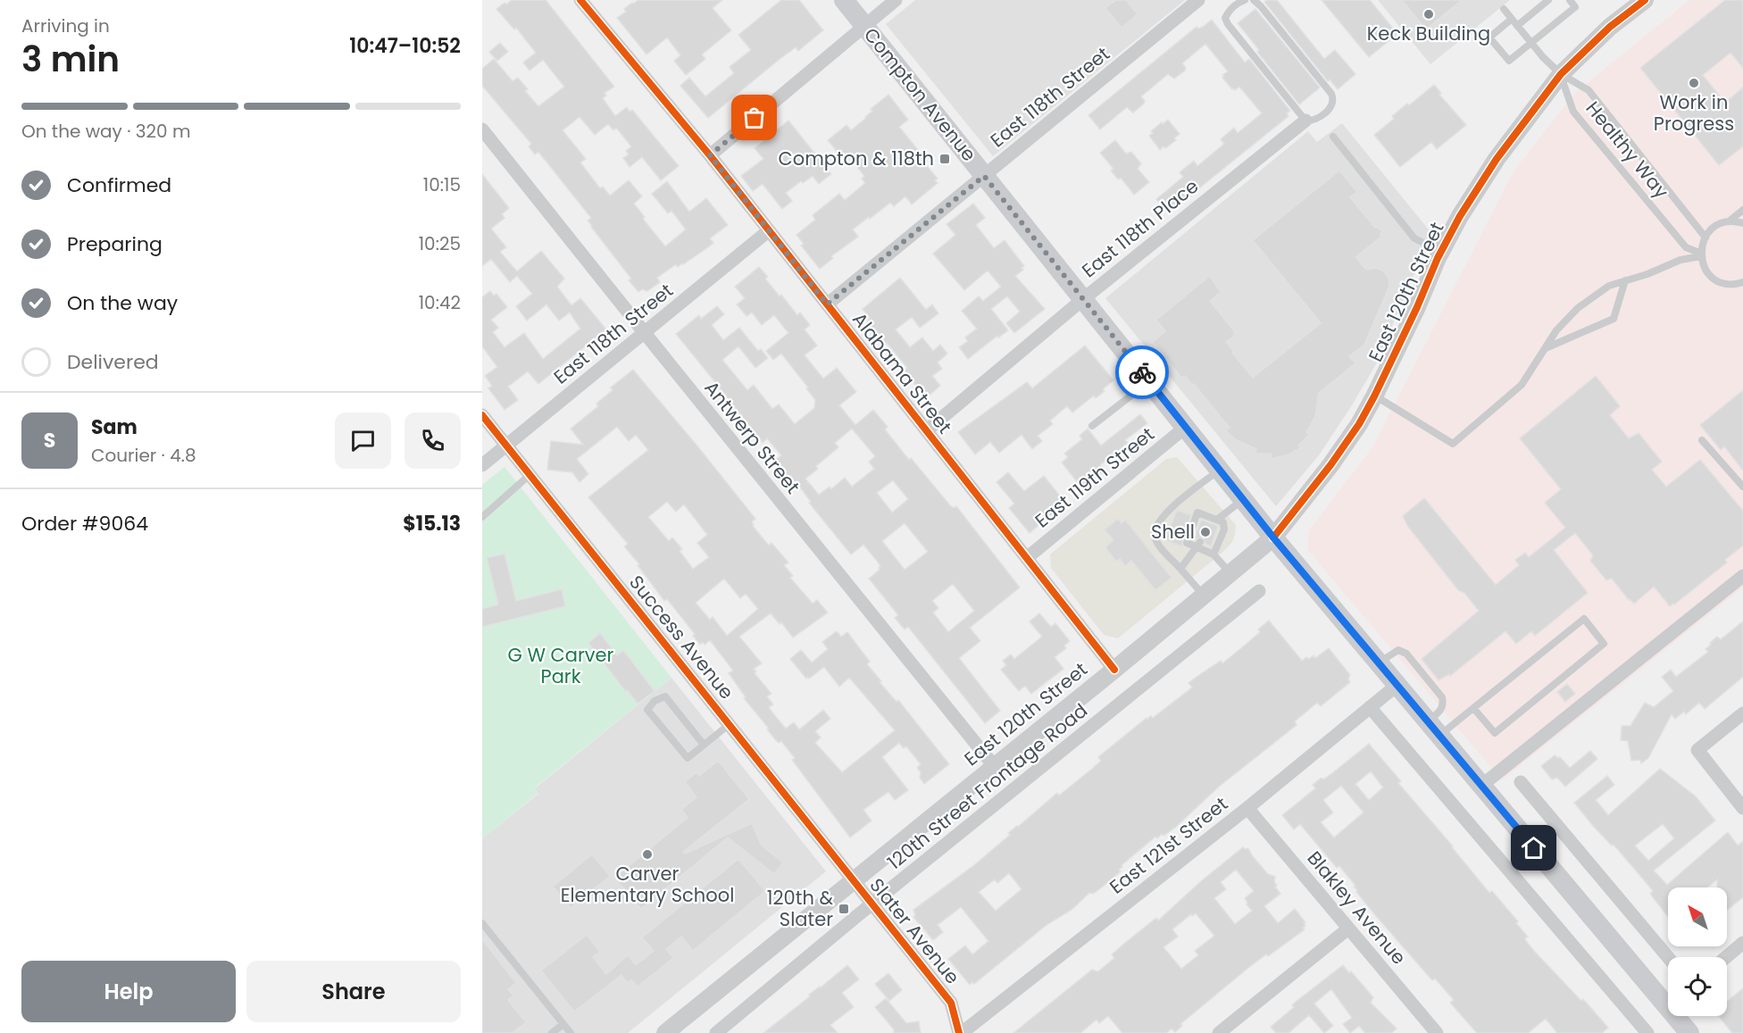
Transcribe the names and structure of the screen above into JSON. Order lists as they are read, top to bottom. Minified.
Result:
{"streets":{"main road":["Compton Avenue"],"street":["East 118th Street","East 118th Place","East 120th Street","Alabama Street","Antwerp Street","East 119th Street","Success Avenue","120th Street Frontage Road","East 121st Street","Blakley Avenue","Slater Avenue"],"lane":["Healthy Way"]},"crossings":[["Compton Avenue","East 118th Street"],["Compton Avenue","East 118th Place"],["Compton Avenue","East 120th Street"],["Compton Avenue","East 119th Street"],["Compton Avenue","East 121st Street"],["East 118th Street","Alabama Street"],["East 118th Street","Antwerp Street"],["East 118th Street","Success Avenue"],["Healthy Way","East 120th Street"],["East 118th Place","Alabama Street"],["East 120th Street","Alabama Street"],["East 120th Street","Antwerp Street"],["East 120th Street","Success Avenue"],["East 120th Street","Slater Avenue"],["Alabama Street","East 119th Street"],["Success Avenue","Slater Avenue"],["120th Street Frontage Road","Slater Avenue"],["East 121st Street","Blakley Avenue"],["East 121st Street","Slater Avenue"]],"parks":["G W Carver Park"],"places":{"other":["Keck Building","Work in Progress","Shell","Carver Elementary School"],"transit":["Compton & 118th","120th & Slater"]},"north":"top left","page":{"heading":["3 min","Arriving in","10:47–10:52"],"panel":["Sam","Courier · 4.8","Order #9064","$15.13"],"bar":"On the way · 320 m","list":[["Confirmed","10:15"],["Preparing","10:25"],["On the way","10:42"],"Delivered"],"round":"S","buttons":["Help","Share"]}}
